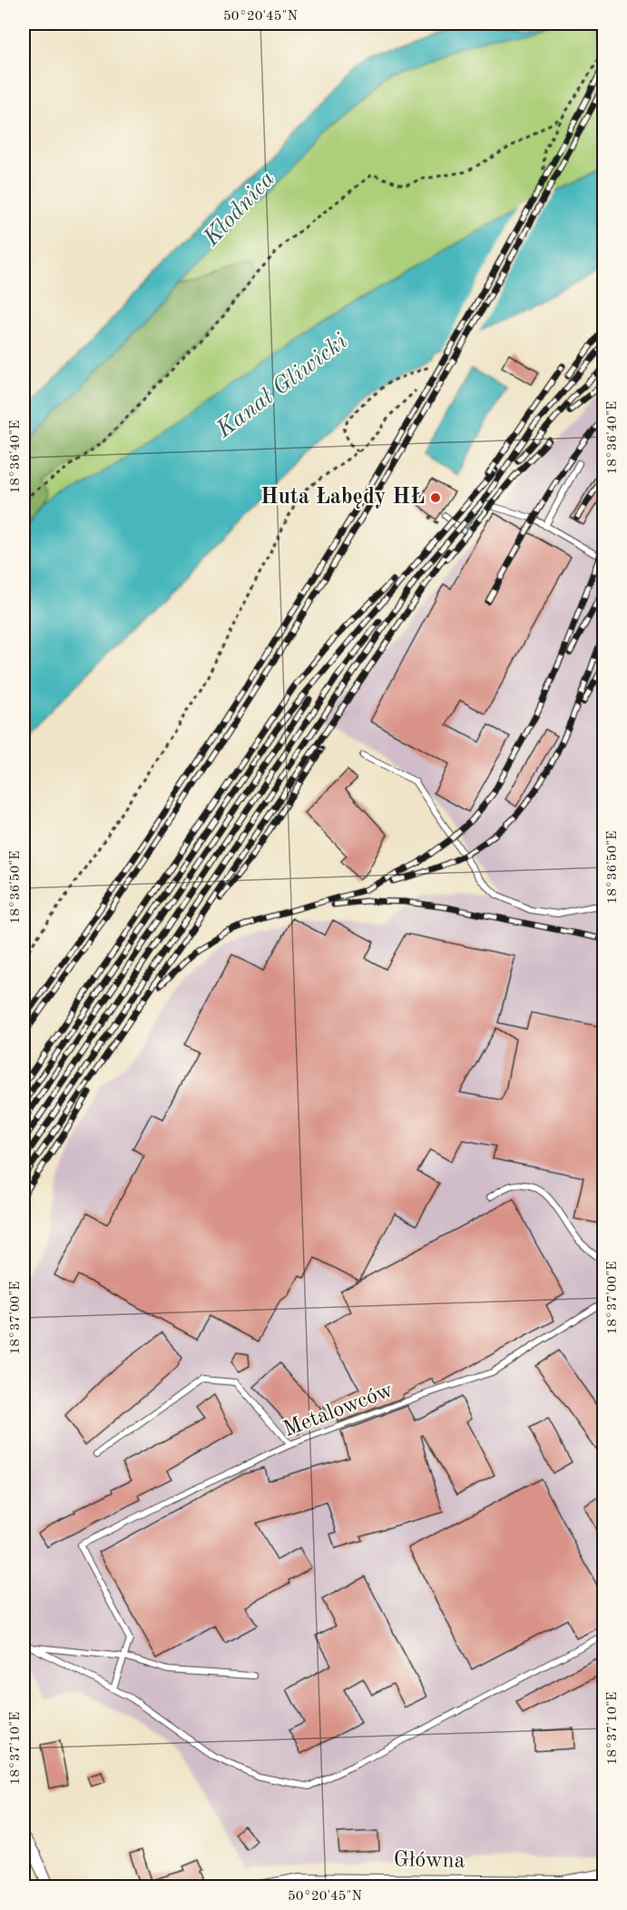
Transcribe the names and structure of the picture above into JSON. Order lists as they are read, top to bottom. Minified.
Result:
{"streets":{"street":["Główna"],"lane":["Metalowców"]},"water":["Kłodnica","Kanał Gliwicki"],"places":["Huta Łabędy HŁ"],"coordinates":["50°20'45\"N","18°36'40\"E","18°36'50\"E","18°37'00\"E","18°37'10\"E"]}
